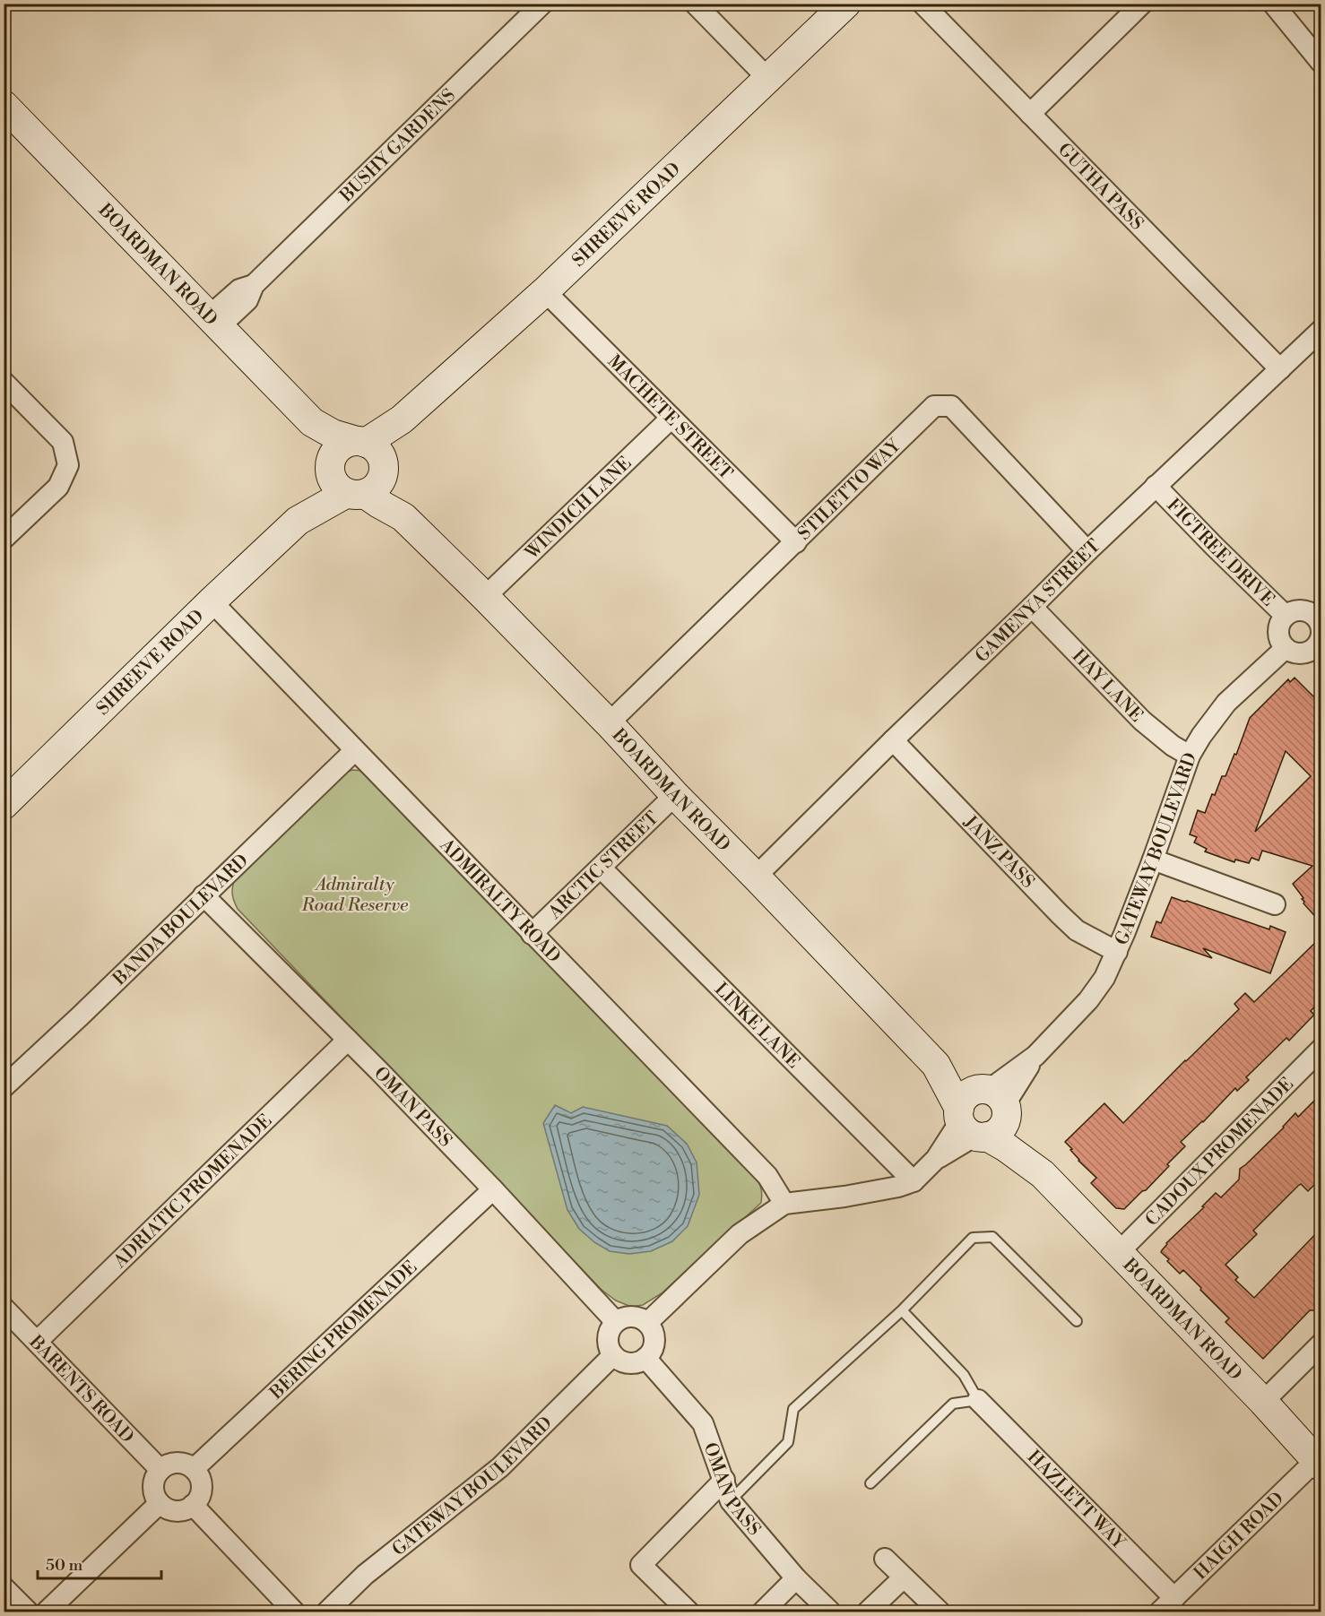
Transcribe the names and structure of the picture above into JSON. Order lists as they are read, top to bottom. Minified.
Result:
{"streets":{"street":["BUSHY GARDENS","GUTHA PASS","SHREEVE ROAD","BOARDMAN ROAD","MACHETE STREET","STILETTO WAY","WINDICH LANE","FIGTREE DRIVE","GAMENYA STREET","HAY LANE","GATEWAY BOULEVARD","JANZ PASS","ARCTIC STREET","ADMIRALTY ROAD","BANDA BOULEVARD","LINKE LANE","OMAN PASS","CADOUX PROMENADE","ADRIATIC PROMENADE","BERING PROMENADE","BARENTS ROAD","HAZLETT WAY","HAIGH ROAD"]},"crossings":[["BUSHY GARDENS","BOARDMAN ROAD"],["GUTHA PASS","GAMENYA STREET"],["SHREEVE ROAD","BOARDMAN ROAD"],["SHREEVE ROAD","MACHETE STREET"],["SHREEVE ROAD","ADMIRALTY ROAD"],["BOARDMAN ROAD","STILETTO WAY"],["BOARDMAN ROAD","WINDICH LANE"],["BOARDMAN ROAD","GAMENYA STREET"],["BOARDMAN ROAD","GATEWAY BOULEVARD"],["BOARDMAN ROAD","ARCTIC STREET"],["BOARDMAN ROAD","CADOUX PROMENADE"],["BOARDMAN ROAD","HAIGH ROAD"],["MACHETE STREET","STILETTO WAY"],["MACHETE STREET","WINDICH LANE"],["STILETTO WAY","GAMENYA STREET"],["FIGTREE DRIVE","GAMENYA STREET"],["FIGTREE DRIVE","GATEWAY BOULEVARD"],["GAMENYA STREET","HAY LANE"],["GAMENYA STREET","JANZ PASS"],["HAY LANE","GATEWAY BOULEVARD"],["GATEWAY BOULEVARD","JANZ PASS"],["GATEWAY BOULEVARD","OMAN PASS"],["ARCTIC STREET","ADMIRALTY ROAD"],["ARCTIC STREET","LINKE LANE"],["ADMIRALTY ROAD","BANDA BOULEVARD"],["BANDA BOULEVARD","OMAN PASS"],["OMAN PASS","ADRIATIC PROMENADE"],["OMAN PASS","BERING PROMENADE"],["ADRIATIC PROMENADE","BARENTS ROAD"],["BERING PROMENADE","BARENTS ROAD"],["HAZLETT WAY","HAIGH ROAD"]],"parks":["Admiralty Road Reserve"],"scale_bar":"50 m"}
